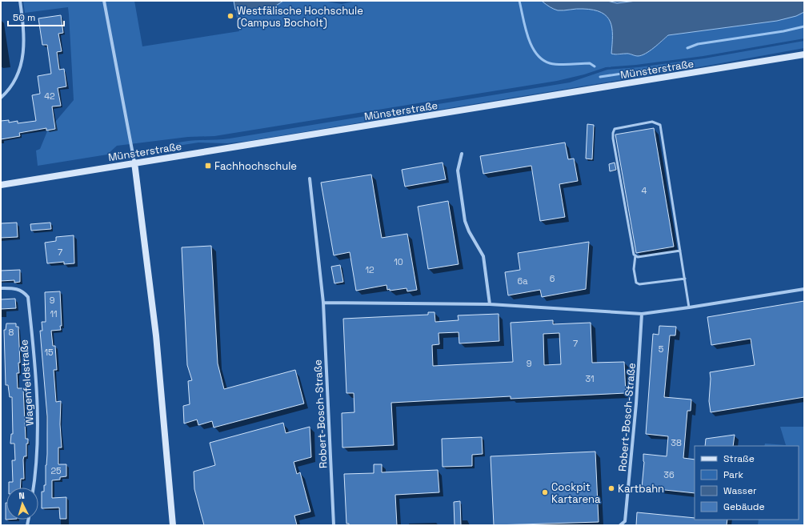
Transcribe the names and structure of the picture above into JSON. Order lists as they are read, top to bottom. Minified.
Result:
{"streets":{"main road":["Münsterstraße"],"street":["Wagenfeldstraße","Robert-Bosch-Straße"]},"places":{"other":["Westfälische Hochschule (Campus Bocholt)","Kartbahn","Cockpit Kartarena"],"transit":["Fachhochschule"]},"house_numbers":["42","4","7","10","12","6","6a","9","11","8","7","5","15","9","31","38","25","36"],"legend":["Straße","Park","Wasser","Gebäude"],"scale_bar":"50 m","north":"top"}
